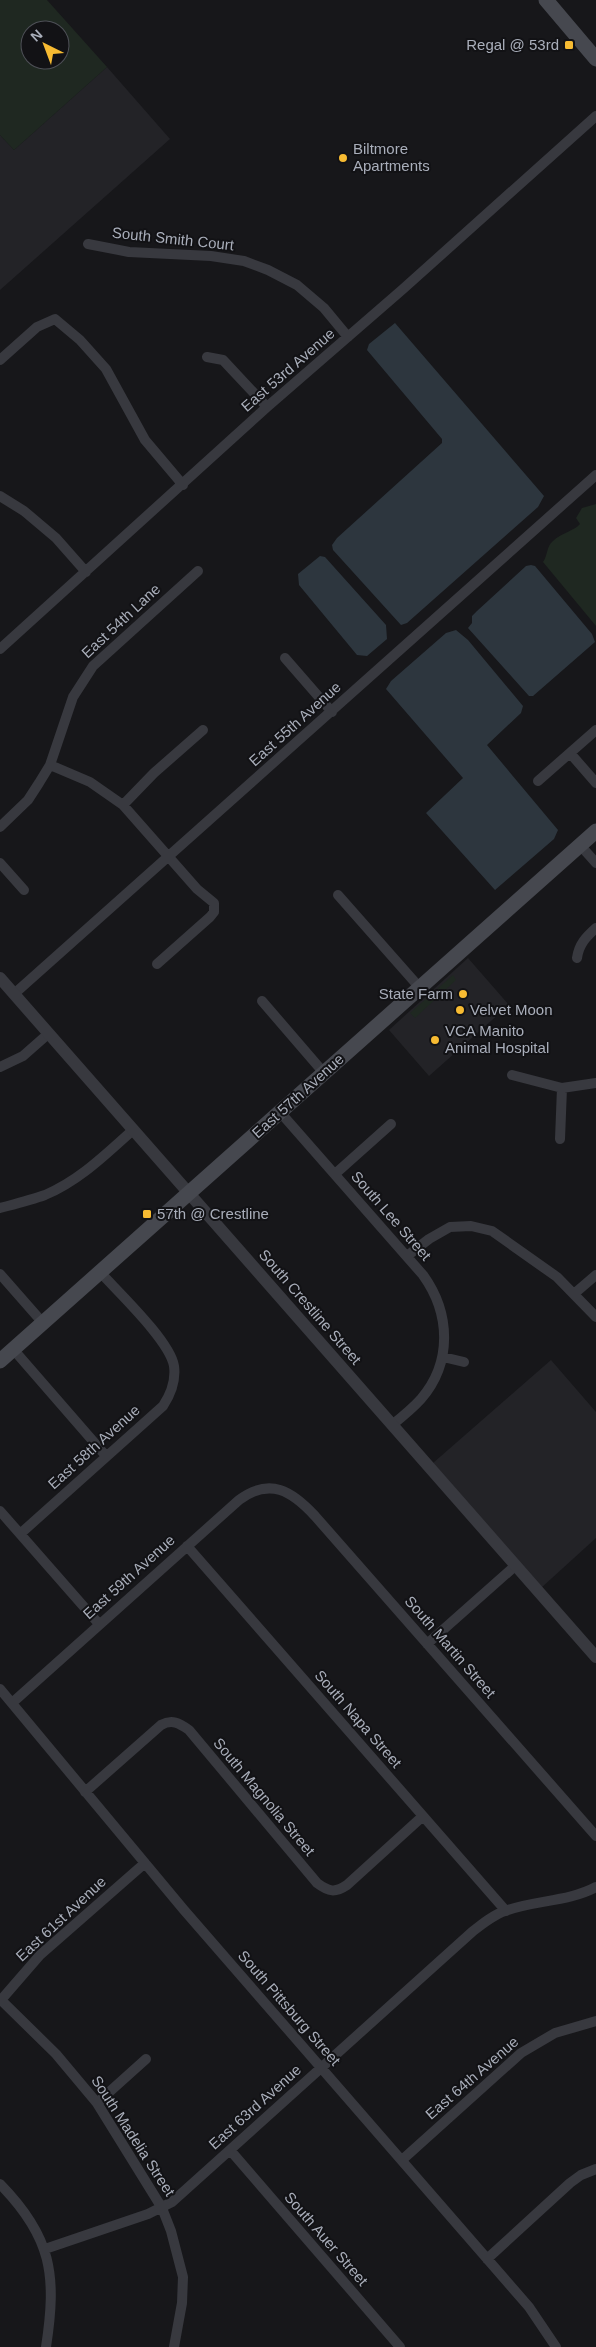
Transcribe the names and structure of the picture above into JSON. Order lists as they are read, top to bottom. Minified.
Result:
{"streets":{"main road":["East 57th Avenue"],"street":["South Smith Court","East 53rd Avenue","East 54th Lane","East 55th Avenue","South Lee Street","South Crestline Street","East 58th Avenue","East 59th Avenue","South Martin Street","South Napa Street","South Magnolia Street","East 61st Avenue","South Pittsburg Street","East 64th Avenue","East 63rd Avenue","South Madelia Street","South Auer Street"]},"crossings":[["South Smith Court","East 53rd Avenue"],["East 55th Avenue","South Crestline Street"],["East 57th Avenue","South Lee Street"],["East 57th Avenue","South Crestline Street"],["East 57th Avenue","East 58th Avenue"],["South Lee Street","South Crestline Street"],["East 59th Avenue","South Martin Street"],["East 59th Avenue","South Napa Street"],["East 59th Avenue","South Pittsburg Street"],["South Napa Street","South Magnolia Street"],["South Napa Street","East 63rd Avenue"],["South Magnolia Street","South Pittsburg Street"],["East 61st Avenue","South Pittsburg Street"],["East 61st Avenue","South Madelia Street"],["South Pittsburg Street","East 64th Avenue"],["South Pittsburg Street","East 63rd Avenue"],["East 63rd Avenue","South Madelia Street"],["East 63rd Avenue","South Auer Street"]],"places":{"transit":["Regal @ 53rd","57th @ Crestline"],"other":["Biltmore Apartments","State Farm","Velvet Moon","VCA Manito Animal Hospital"]},"north":"top left"}
